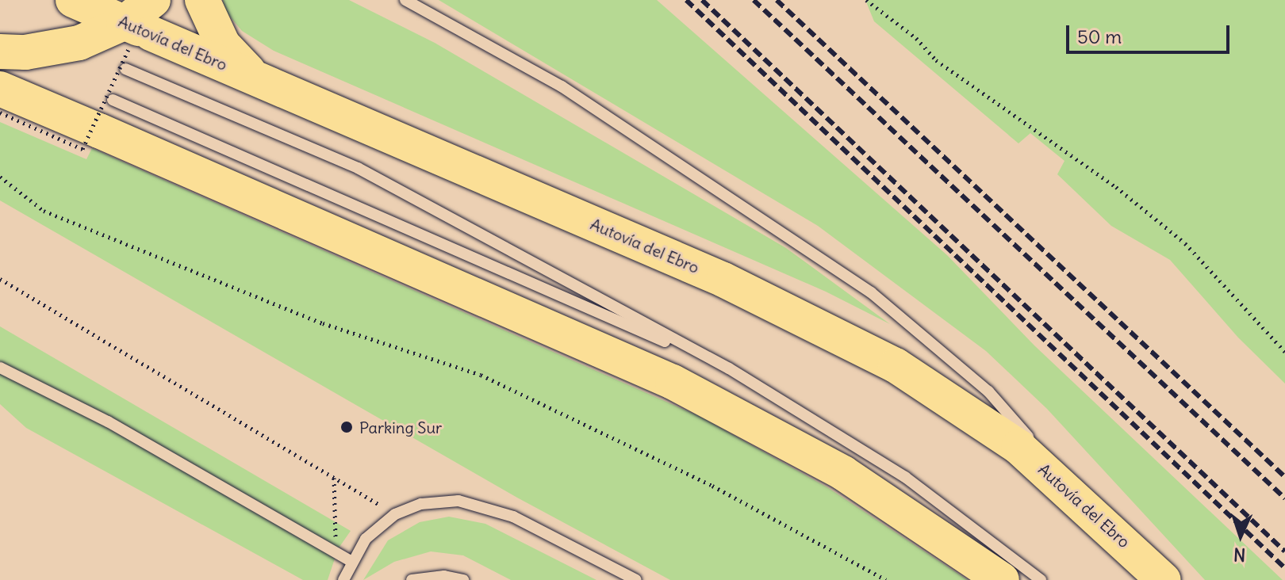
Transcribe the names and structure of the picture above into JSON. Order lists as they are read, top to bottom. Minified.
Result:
{"streets":{"main road":["Autovía del Ebro"]},"places":["Parking Sur"],"scale_bar":"50 m","north":"bottom"}
